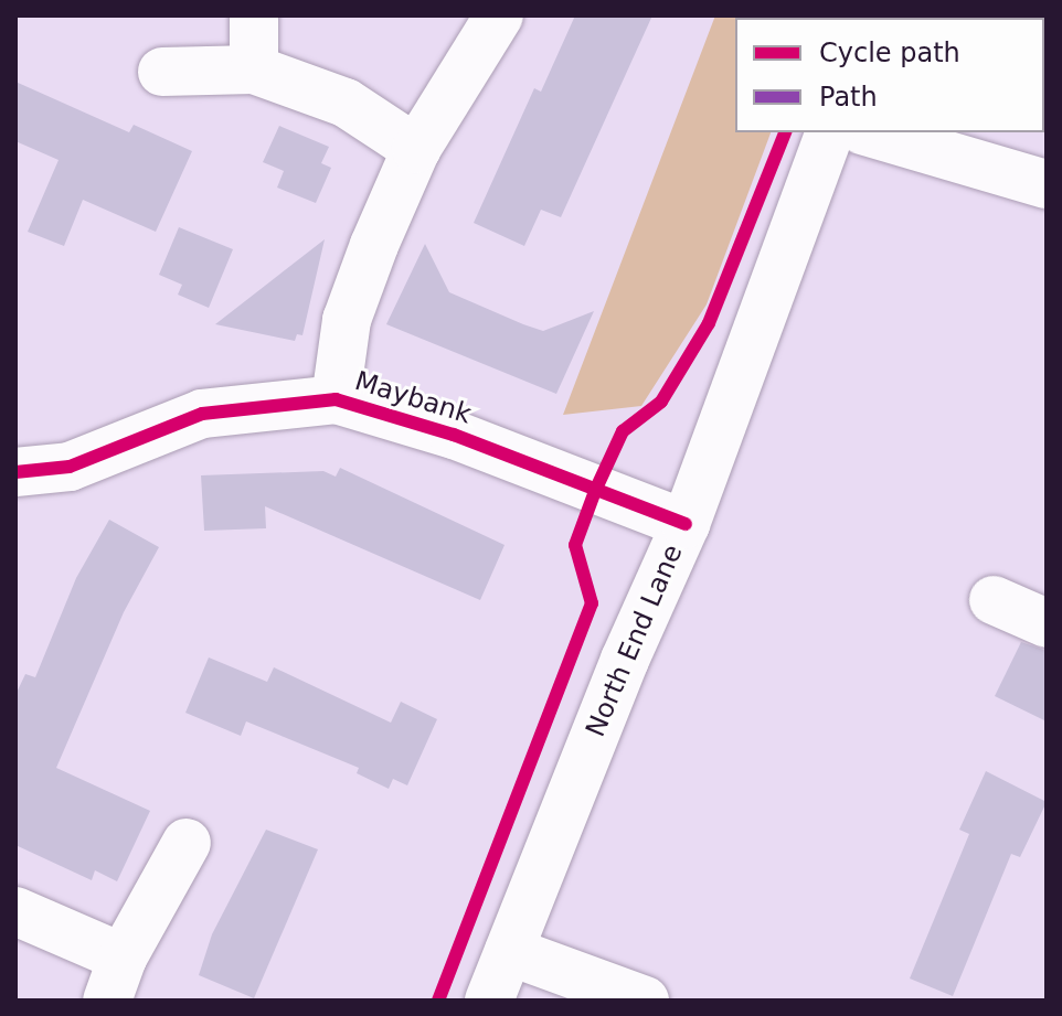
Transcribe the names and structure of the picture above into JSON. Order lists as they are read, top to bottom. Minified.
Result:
{"streets":{"street":["Maybank","North End Lane"]},"crossings":[["Maybank","North End Lane"]],"legend":["Cycle path","Path"]}
